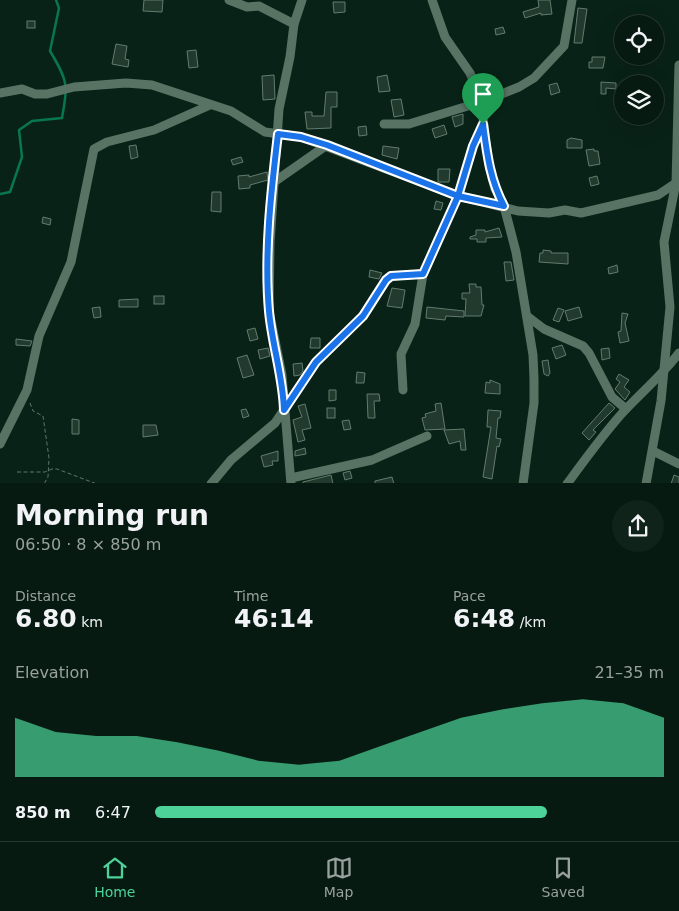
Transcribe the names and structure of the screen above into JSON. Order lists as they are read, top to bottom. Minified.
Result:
{"page":{"heading":["Morning run","06:50 · 8 × 850 m"],"stats":[["Distance","6.80 km"],["Time","46:14"],["Pace","6:48 /km"]],"chart":["Elevation","21–35 m"],"list":[{"name":"850 m","note":"6:47"}],"tabs":["Home","Map","Saved"]}}
